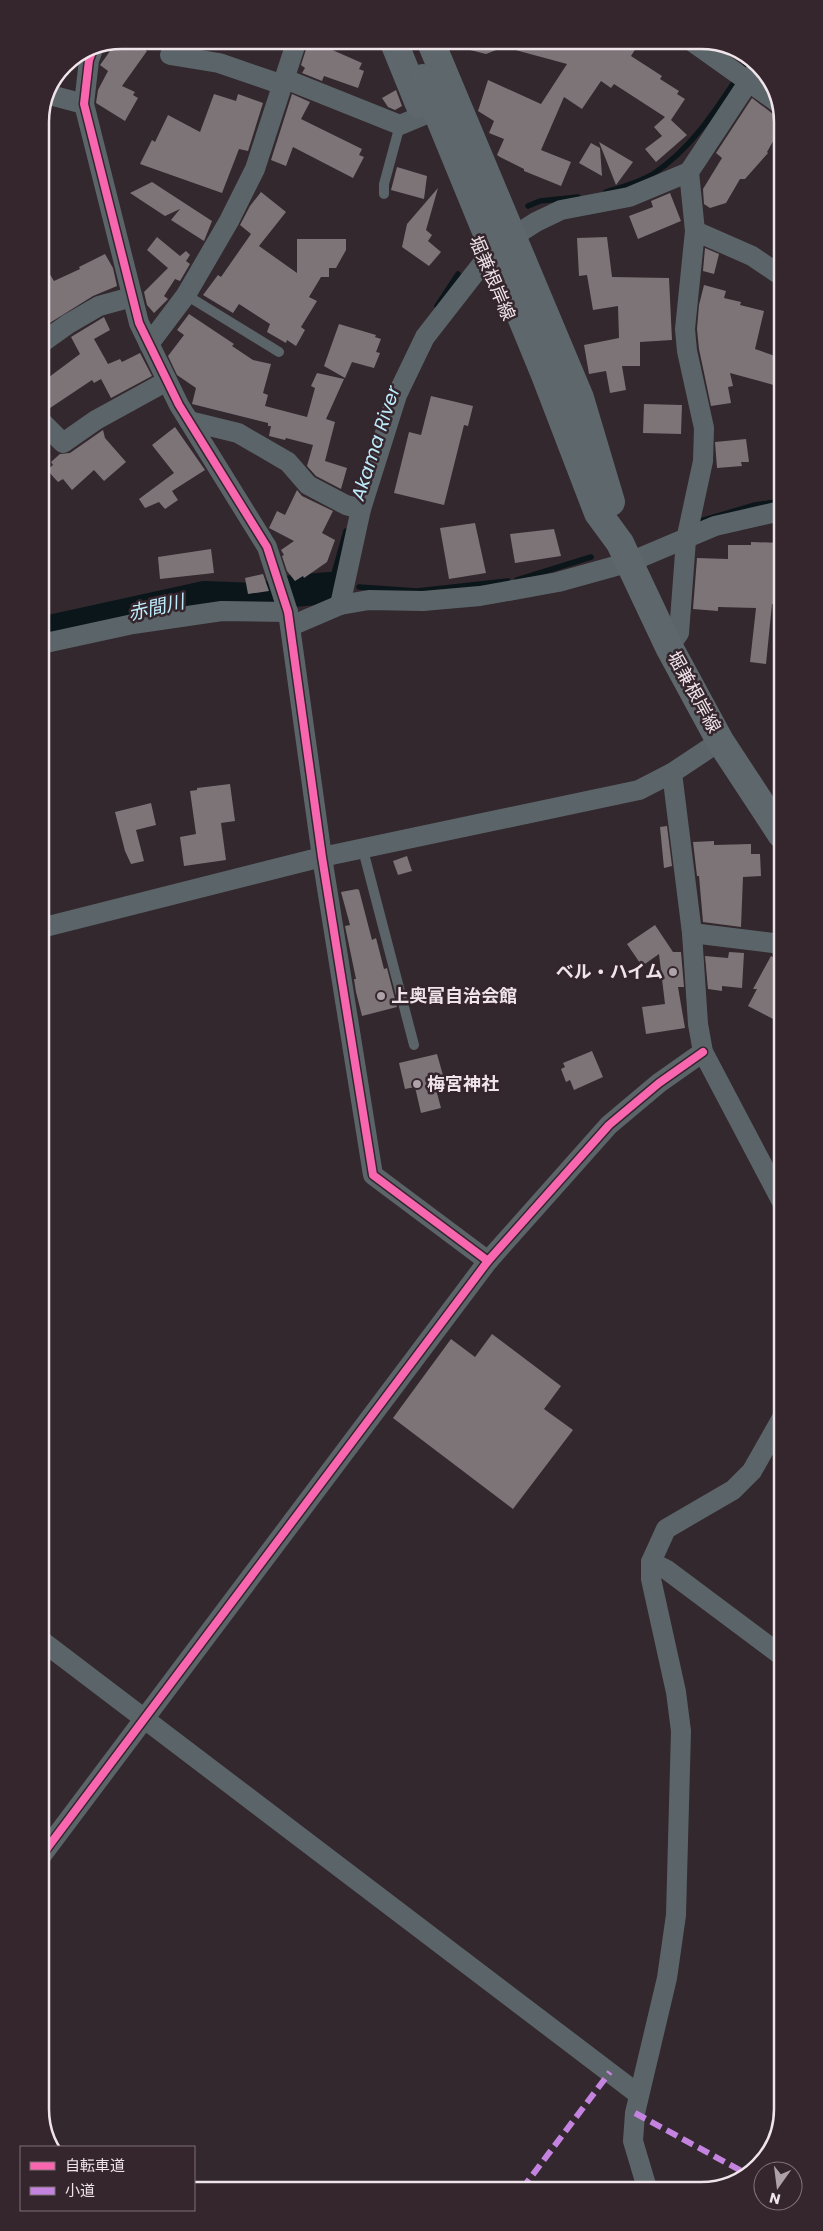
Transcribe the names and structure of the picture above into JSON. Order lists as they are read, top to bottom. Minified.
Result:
{"streets":{"main road":["堀兼根岸線"]},"water":["Akama River","赤間川"],"places":["ベル・ハイム","上奥富自治会館","梅宮神社"],"legend":["自転車道","小道"],"north":"bottom"}
